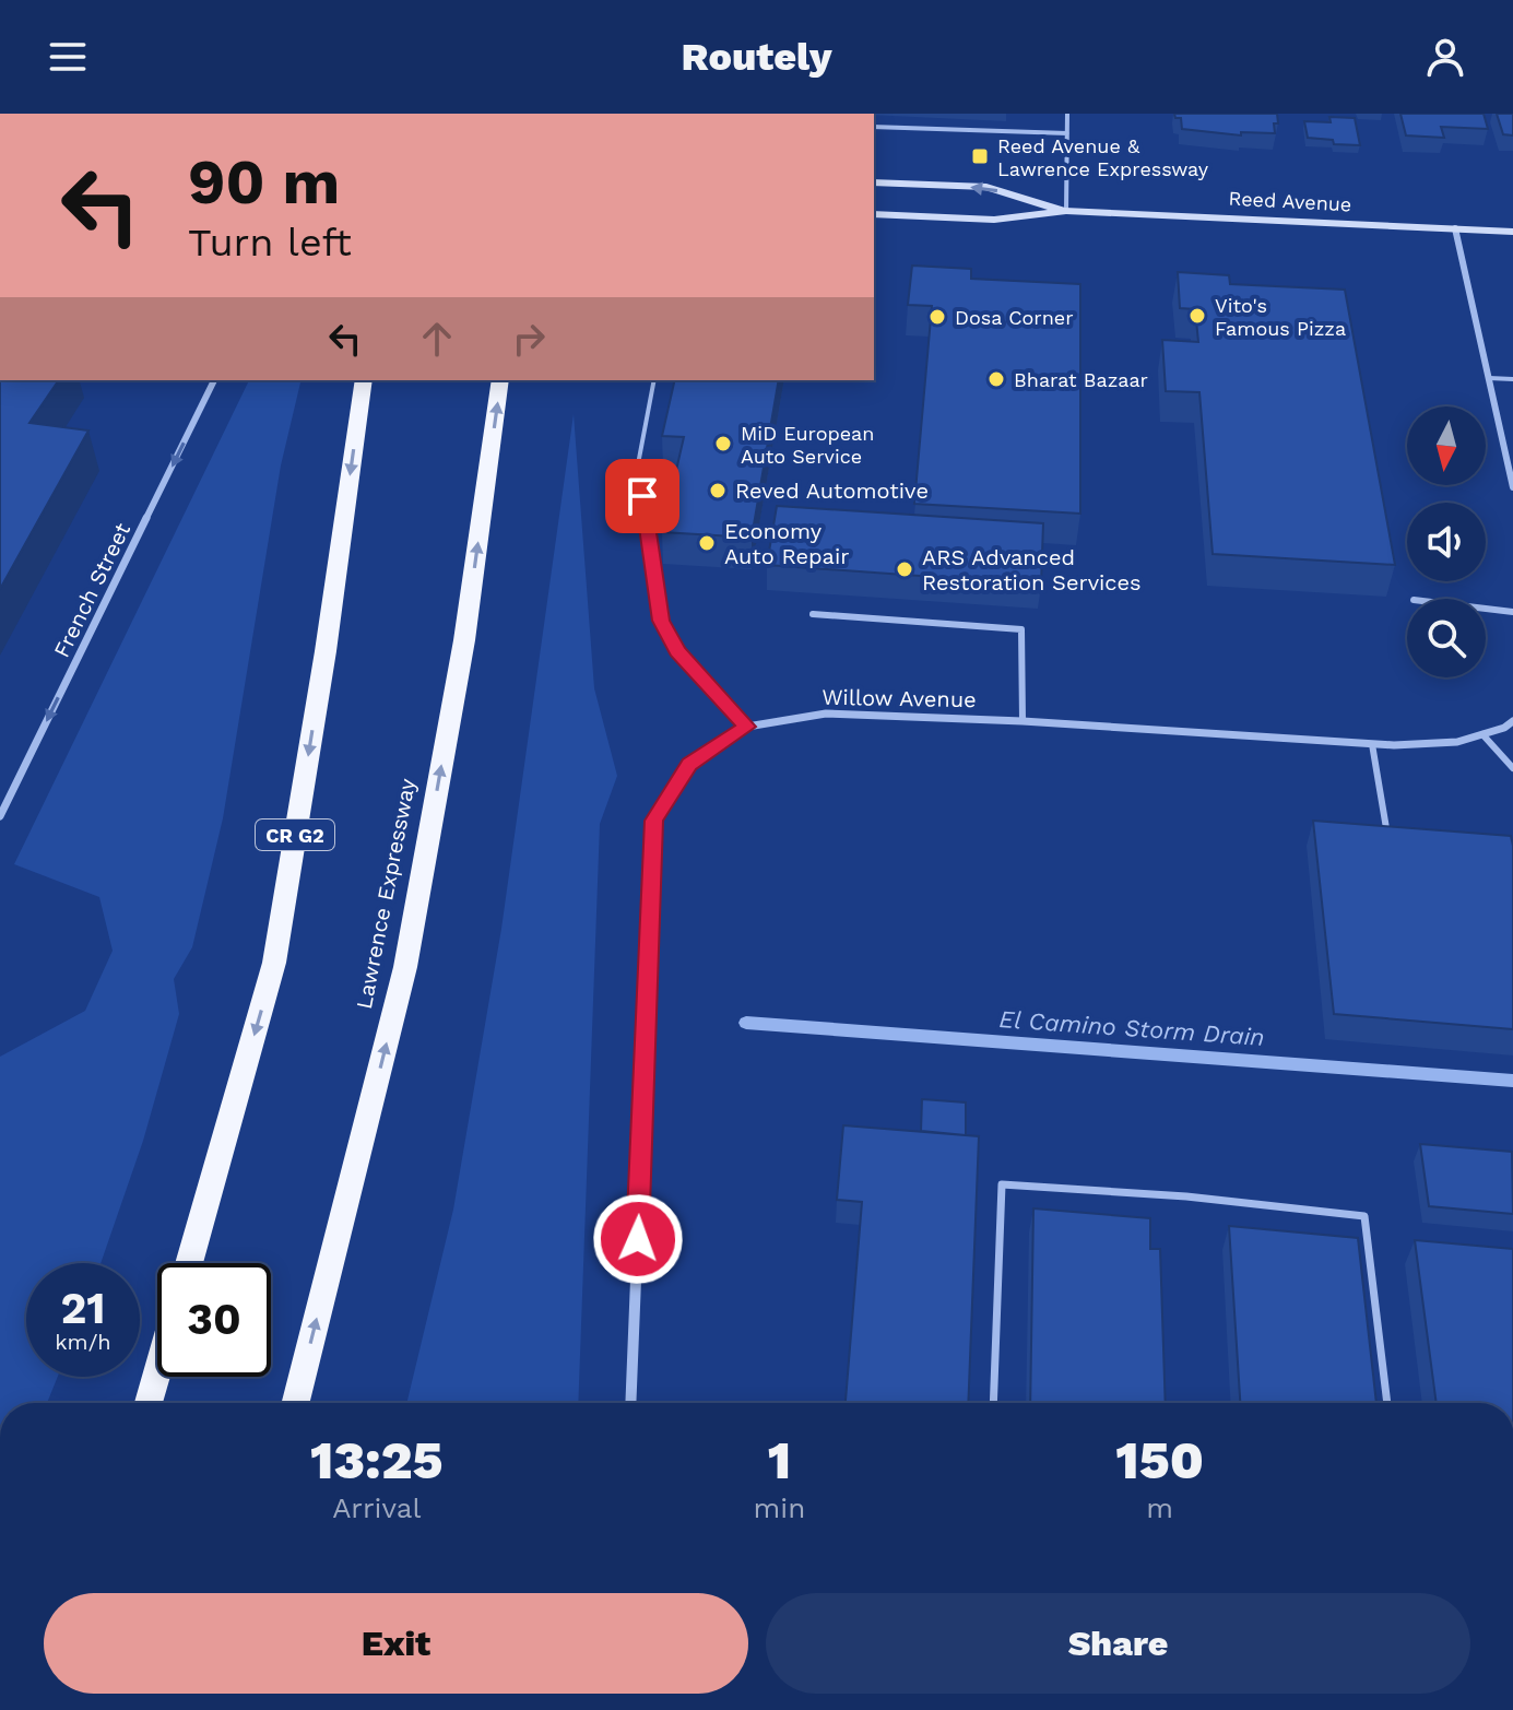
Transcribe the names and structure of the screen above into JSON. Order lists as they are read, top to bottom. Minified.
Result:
{"streets":{"highway":["CR G2","Lawrence Expressway"],"main road":["Reed Avenue"],"street":["French Street","Willow Avenue"]},"one_way":["French Street"],"water":["El Camino Storm Drain"],"places":{"transit":["Reed Avenue & Lawrence Expressway"],"other":["Vito's Famous Pizza","Dosa Corner","Bharat Bazaar","MiD European Auto Service","Reved Automotive","Economy Auto Repair","ARS Advanced Restoration Services"]},"north":"bottom","page":{"header":"Routely","turn":["90 m","Turn left"],"speed":"21 km/h","limit":"30","eta":["13:25","Arrival","1","min","150","m"],"buttons":["Exit","Share"]}}
